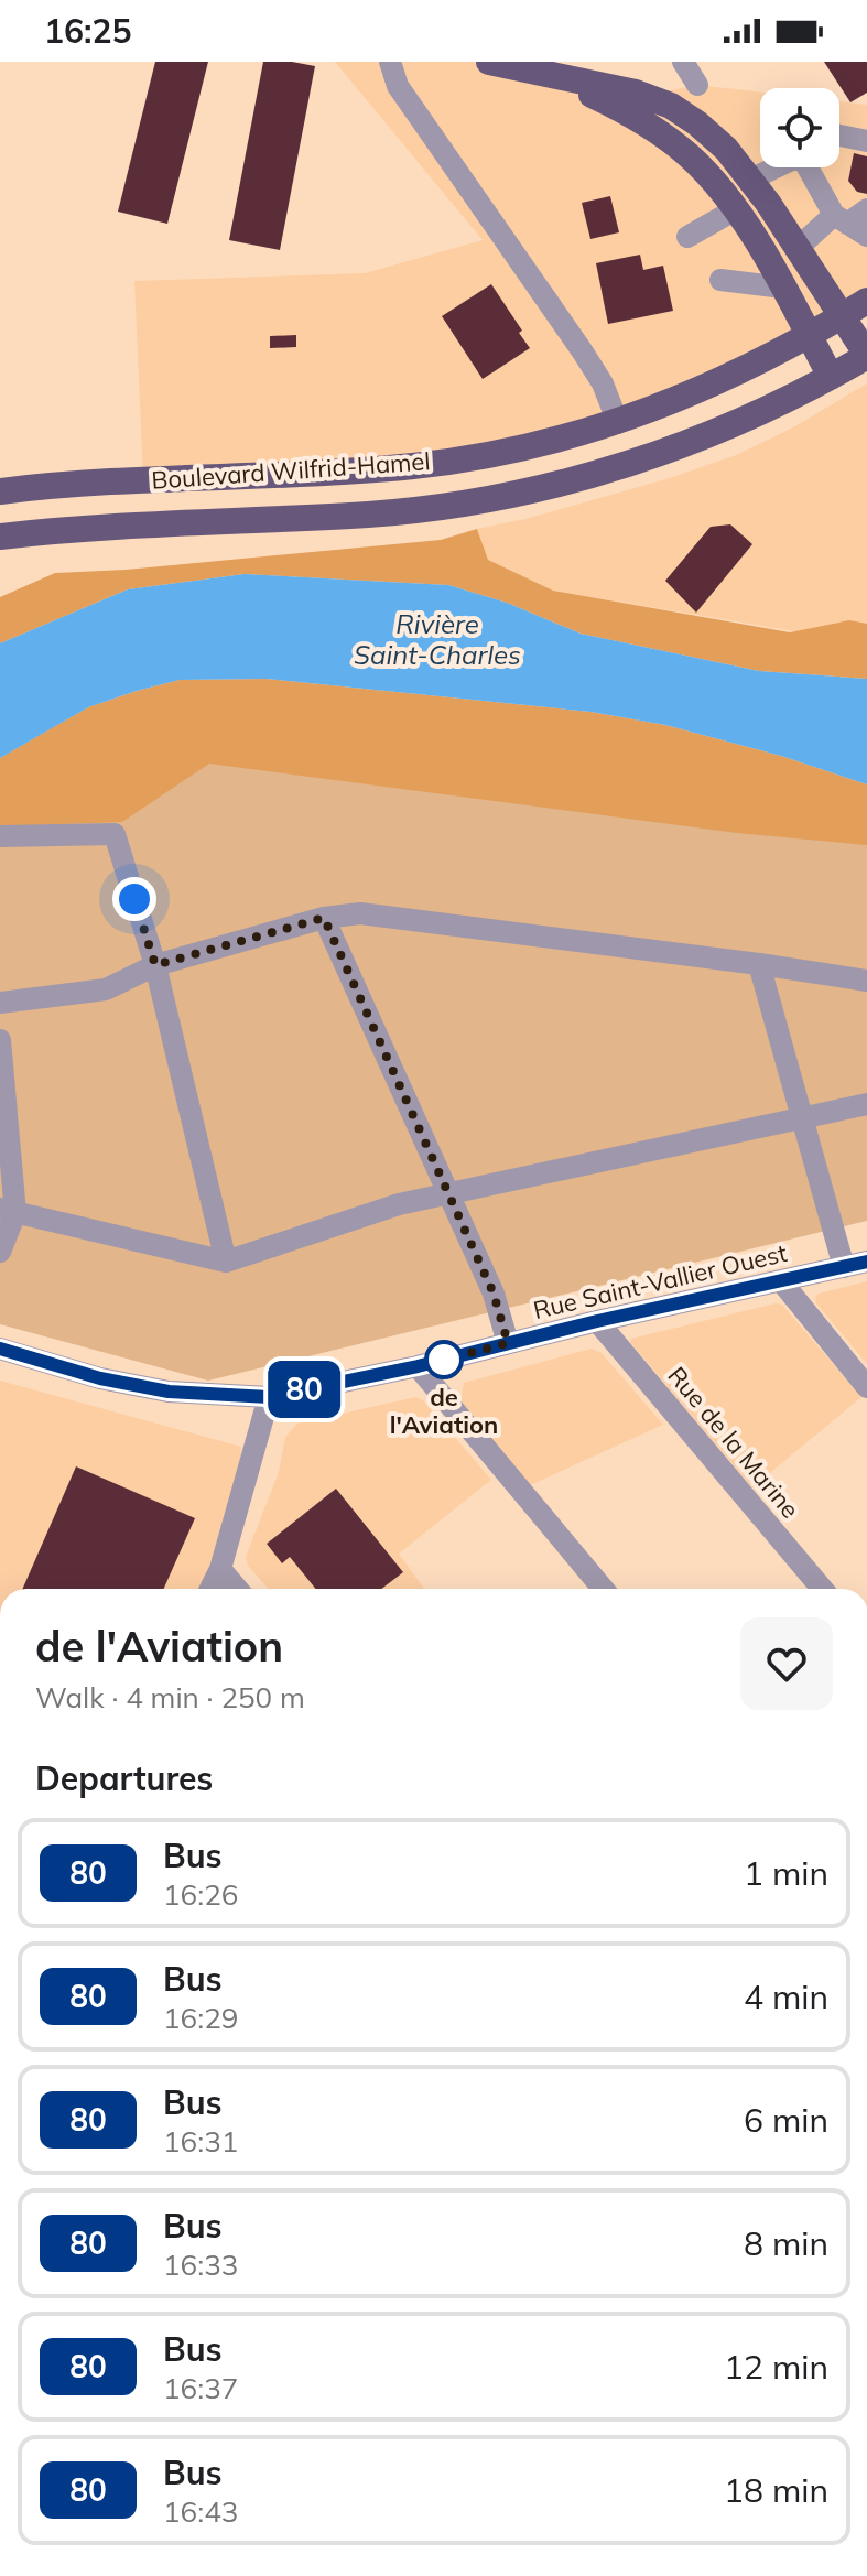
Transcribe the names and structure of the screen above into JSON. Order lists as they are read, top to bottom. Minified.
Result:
{"streets":{"main road":["Boulevard Wilfrid-Hamel"],"street":["Rue Saint-Vallier Ouest","Rue de la Marine"]},"crossings":[["Rue Saint-Vallier Ouest","Rue de la Marine"]],"water":["Rivière Saint-Charles"],"places":["de l'Aviation"],"lines":["bus line 80"],"page":{"status":"16:25","on_map":"80","heading":[["de l'Aviation","Walk · 4 min · 250 m"],"Departures"],"list":[{"mark":"80","name":"Bus","note":"16:26","value":"1 min"},{"mark":"80","name":"Bus","note":"16:29","value":"4 min"},{"mark":"80","name":"Bus","note":"16:31","value":"6 min"},{"mark":"80","name":"Bus","note":"16:33","value":"8 min"},{"mark":"80","name":"Bus","note":"16:37","value":"12 min"},{"mark":"80","name":"Bus","note":"16:43","value":"18 min"}]}}
